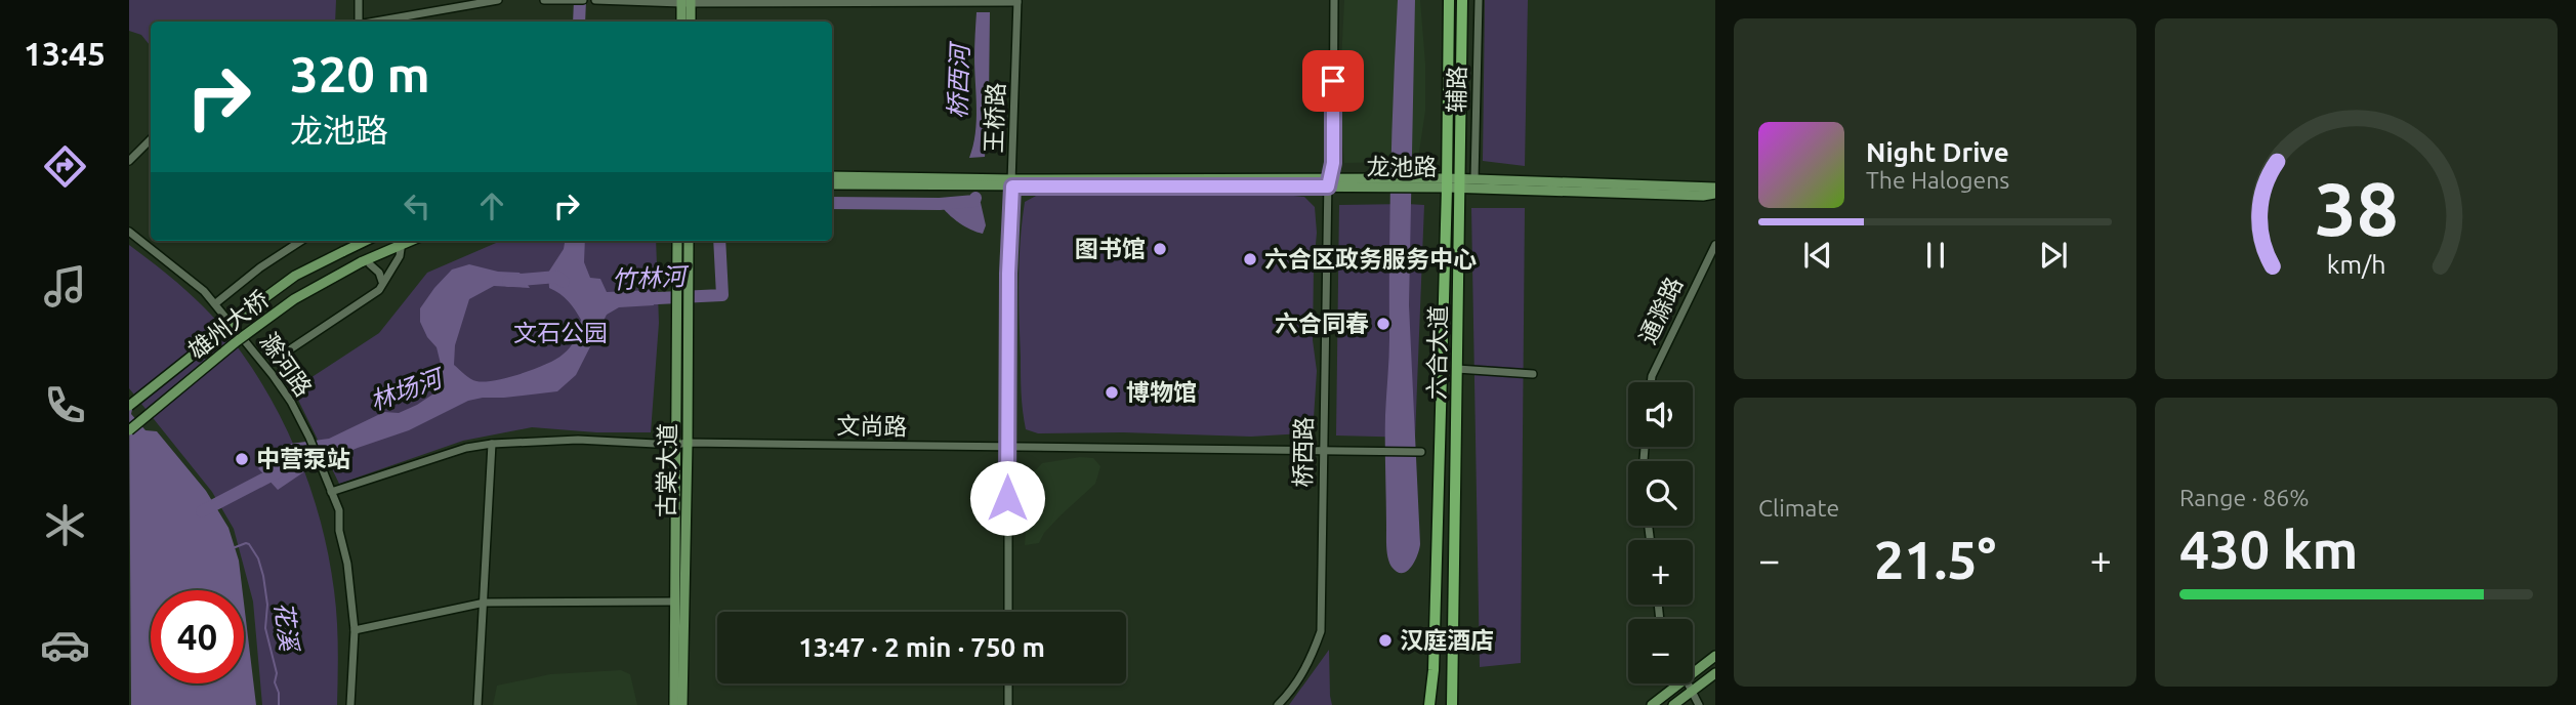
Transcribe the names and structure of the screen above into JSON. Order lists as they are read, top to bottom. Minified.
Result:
{"streets":{"highway":["六合大道"],"main road":["龙池路","雄州大桥","古棠大道"],"street":["辅路","王桥路","通滁路","滁河路","文尚路","桥西路"]},"crossings":[["辅路","龙池路"],["王桥路","龙池路"],["王桥路","文尚路"],["龙池路","六合大道"],["龙池路","桥西路"],["滁河路","文尚路"],["文尚路","桥西路"],["文尚路","古棠大道"]],"water":["桥西河","竹林河","林场河","花溪"],"parks":["文石公园"],"places":["图书馆","六合区政务服务中心","六合同春","博物馆","中营泵站","汉庭酒店"],"page":{"tabs":"13:45","turn":["320 m","龙池路"],"song":["Night Drive","The Halogens"],"map_buttons":["+","−"],"tile":["Climate",["Range · 86%","430 km"]],"heat":["−","21.5°","+"],"limit":"40","trip":"13:47 · 2 min · 750 m","gauge":["38","km/h"]}}
